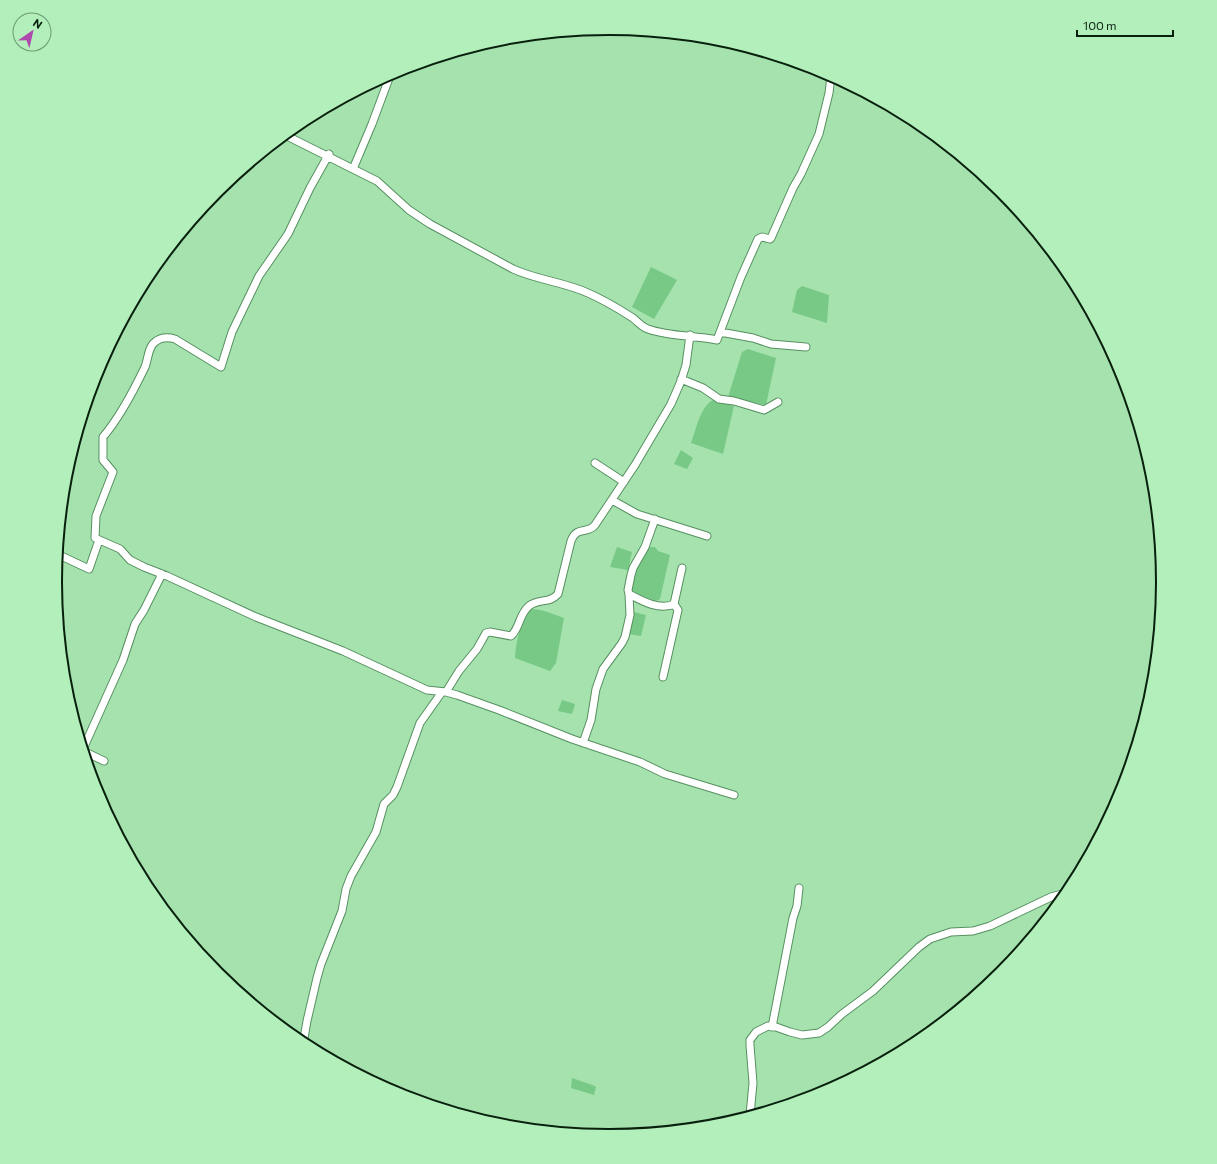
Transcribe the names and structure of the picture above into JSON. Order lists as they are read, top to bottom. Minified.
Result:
{"scale_bar":"100 m","north":"top right"}
